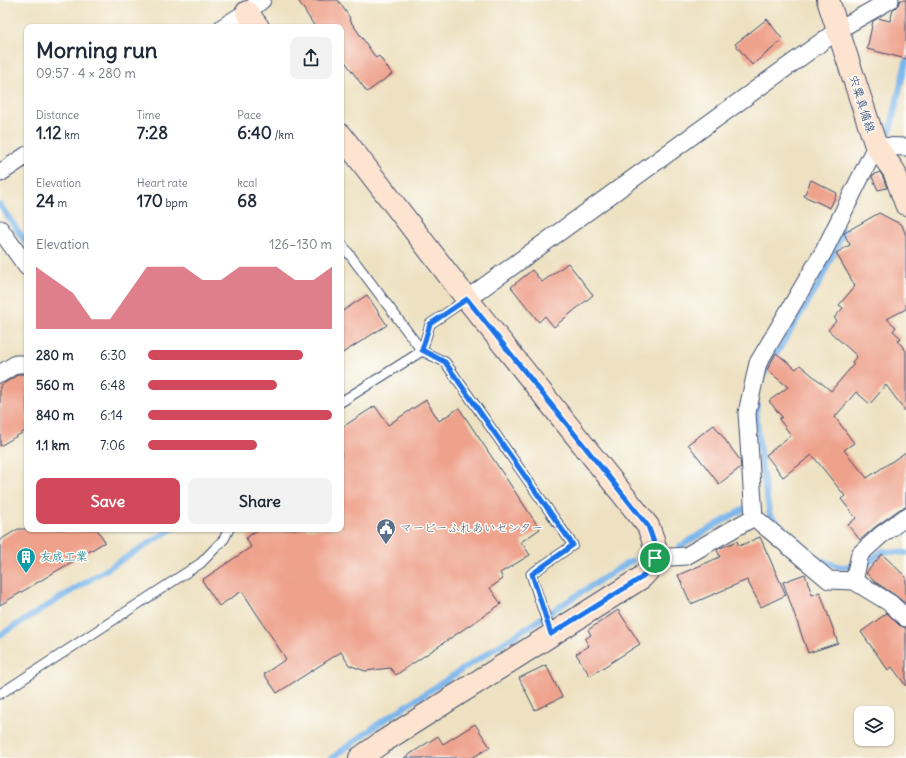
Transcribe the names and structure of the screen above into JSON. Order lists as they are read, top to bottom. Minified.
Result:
{"streets":{"street":["宍粟真備線"]},"places":{"public building":["マービーふれあいセンター"],"building":["友成工業"]},"page":{"heading":["Morning run","09:57 · 4 × 280 m"],"stats":[["Distance","1.12 km"],["Time","7:28"],["Pace","6:40 /km"],["Elevation","24 m"],["Heart rate","170 bpm"],["kcal","68"]],"chart":["Elevation","126–130 m"],"list":[{"name":"280 m","note":"6:30"},{"name":"560 m","note":"6:48"},{"name":"840 m","note":"6:14"},{"name":"1.1 km","note":"7:06"}],"buttons":["Save","Share"]}}
